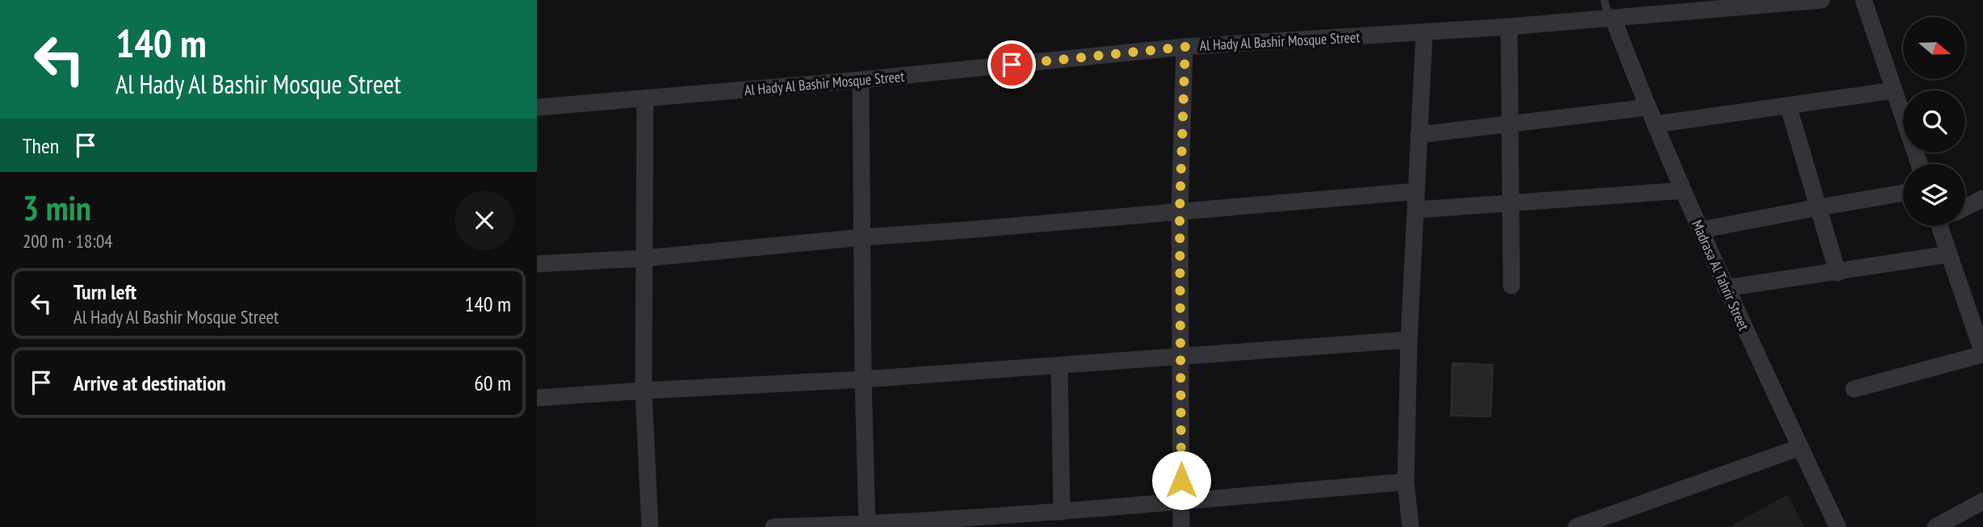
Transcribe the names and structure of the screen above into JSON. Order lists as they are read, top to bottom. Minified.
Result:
{"streets":{"street":["Al Hady Al Bashir Mosque Street","Madrasa Al Tahrir Street"]},"crossings":[["Al Hady Al Bashir Mosque Street","Madrasa Al Tahrir Street"]],"north":"right","page":{"turn":["140 m","Al Hady Al Bashir Mosque Street"],"then":"Then","heading":["3 min","200 m · 18:04"],"list":[{"name":"Turn left","note":"Al Hady Al Bashir Mosque Street","value":"140 m"},{"name":"Arrive at destination","value":"60 m"}]}}
